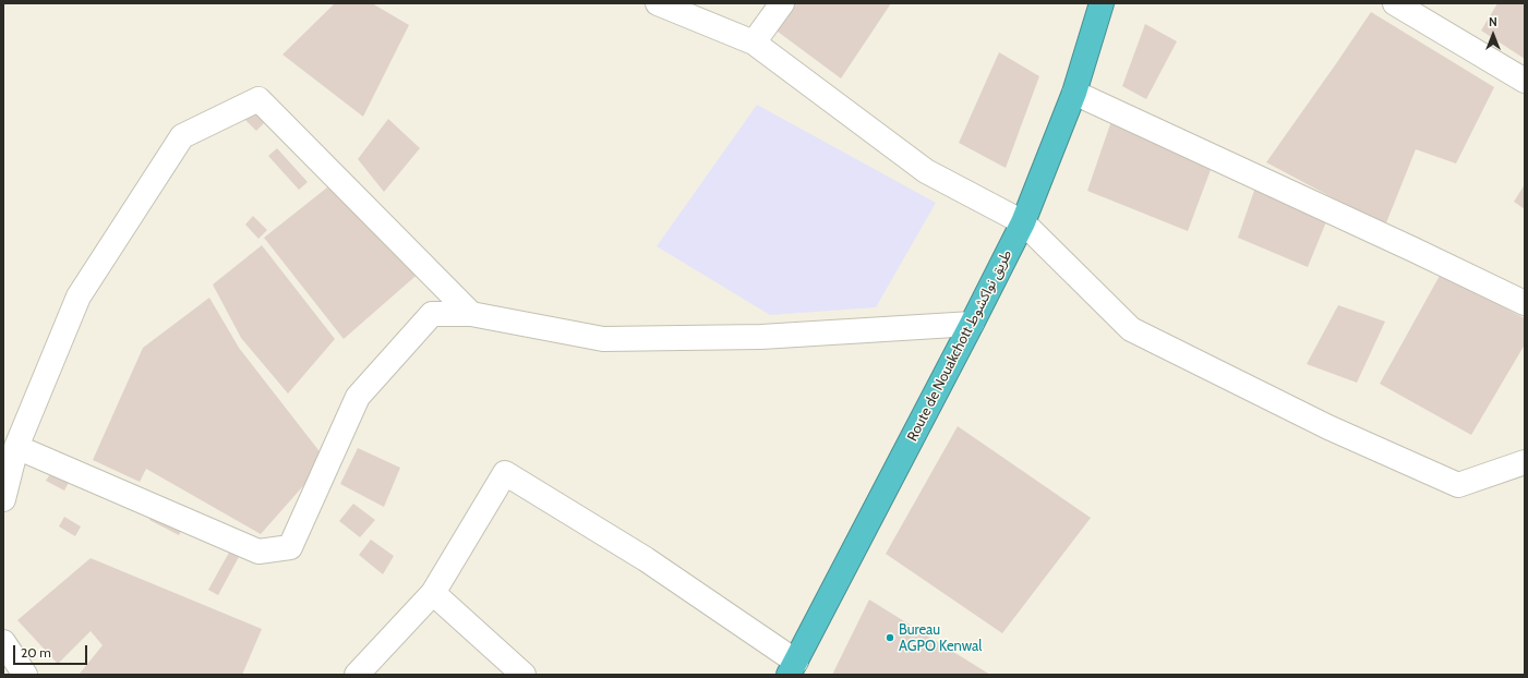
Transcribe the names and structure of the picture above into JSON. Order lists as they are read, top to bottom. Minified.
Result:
{"streets":{"highway":["Route de Nouakchott طريق نواكشوط"]},"places":["Bureau AGPO Kenwal"],"scale_bar":"20 m","north":"top"}
